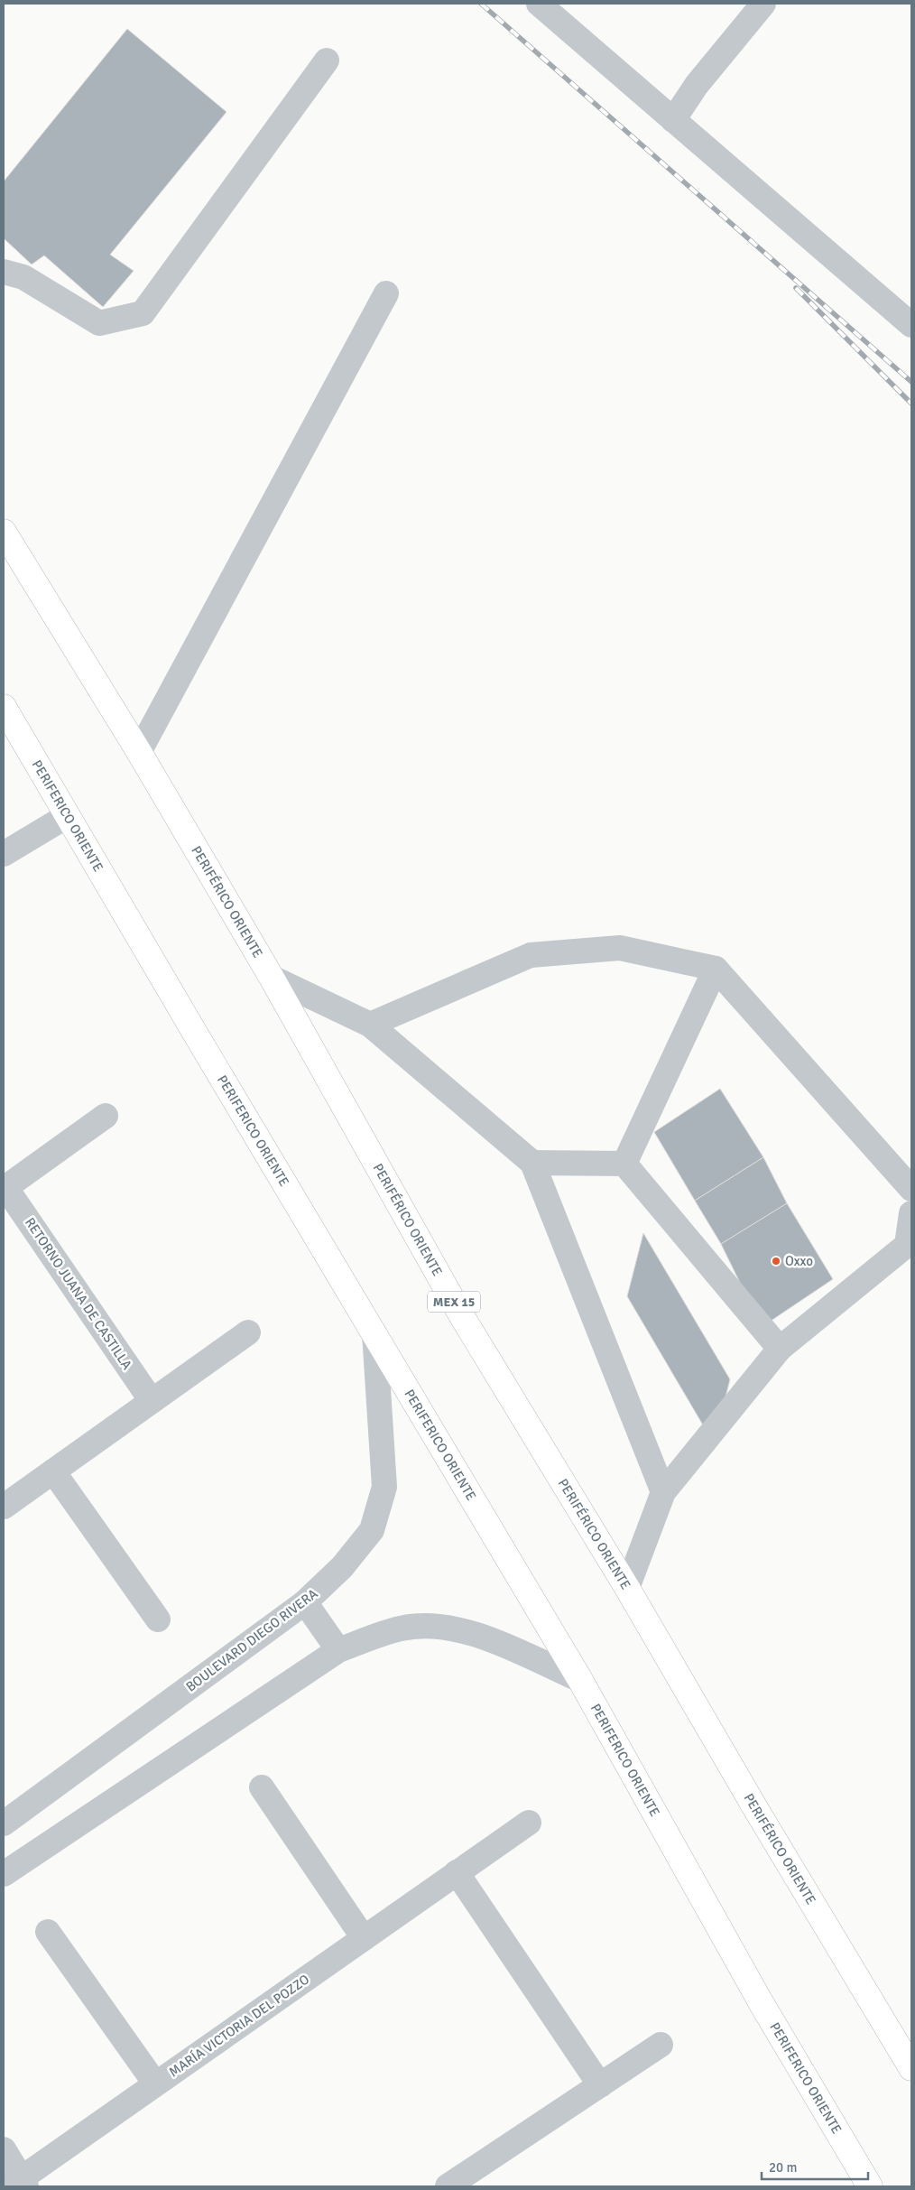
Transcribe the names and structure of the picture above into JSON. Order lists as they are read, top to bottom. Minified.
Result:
{"streets":{"highway":["PERIFERICO ORIENTE","PERIFÉRICO ORIENTE","MEX 15"],"street":["RETORNO JUANA DE CASTILLA","BOULEVARD DIEGO RIVERA","MARÍA VICTORIA DEL POZZO"]},"crossings":[["PERIFERICO ORIENTE","BOULEVARD DIEGO RIVERA"]],"places":["Oxxo"],"scale_bar":"20 m"}
